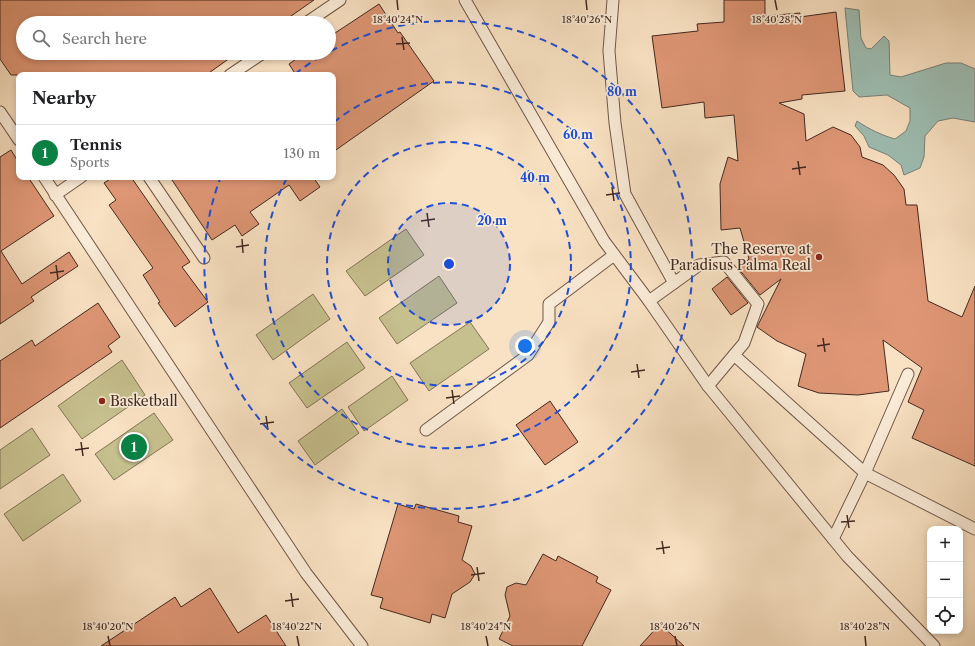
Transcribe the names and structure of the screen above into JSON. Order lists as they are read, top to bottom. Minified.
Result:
{"places":["The Reserve at Paradisus Palma Real","Basketball"],"page":{"search":"Search here","heading":"Nearby","list":[{"mark":"1","name":"Tennis","note":"Sports","value":"130 m"}],"pins":"1","map_buttons":["+","−"]},"coordinates":["18°40'24\"N","18°40'26\"N","18°40'28\"N","18°40'20\"N","18°40'22\"N"],"rings":["80 m","60 m","40 m","20 m"]}
